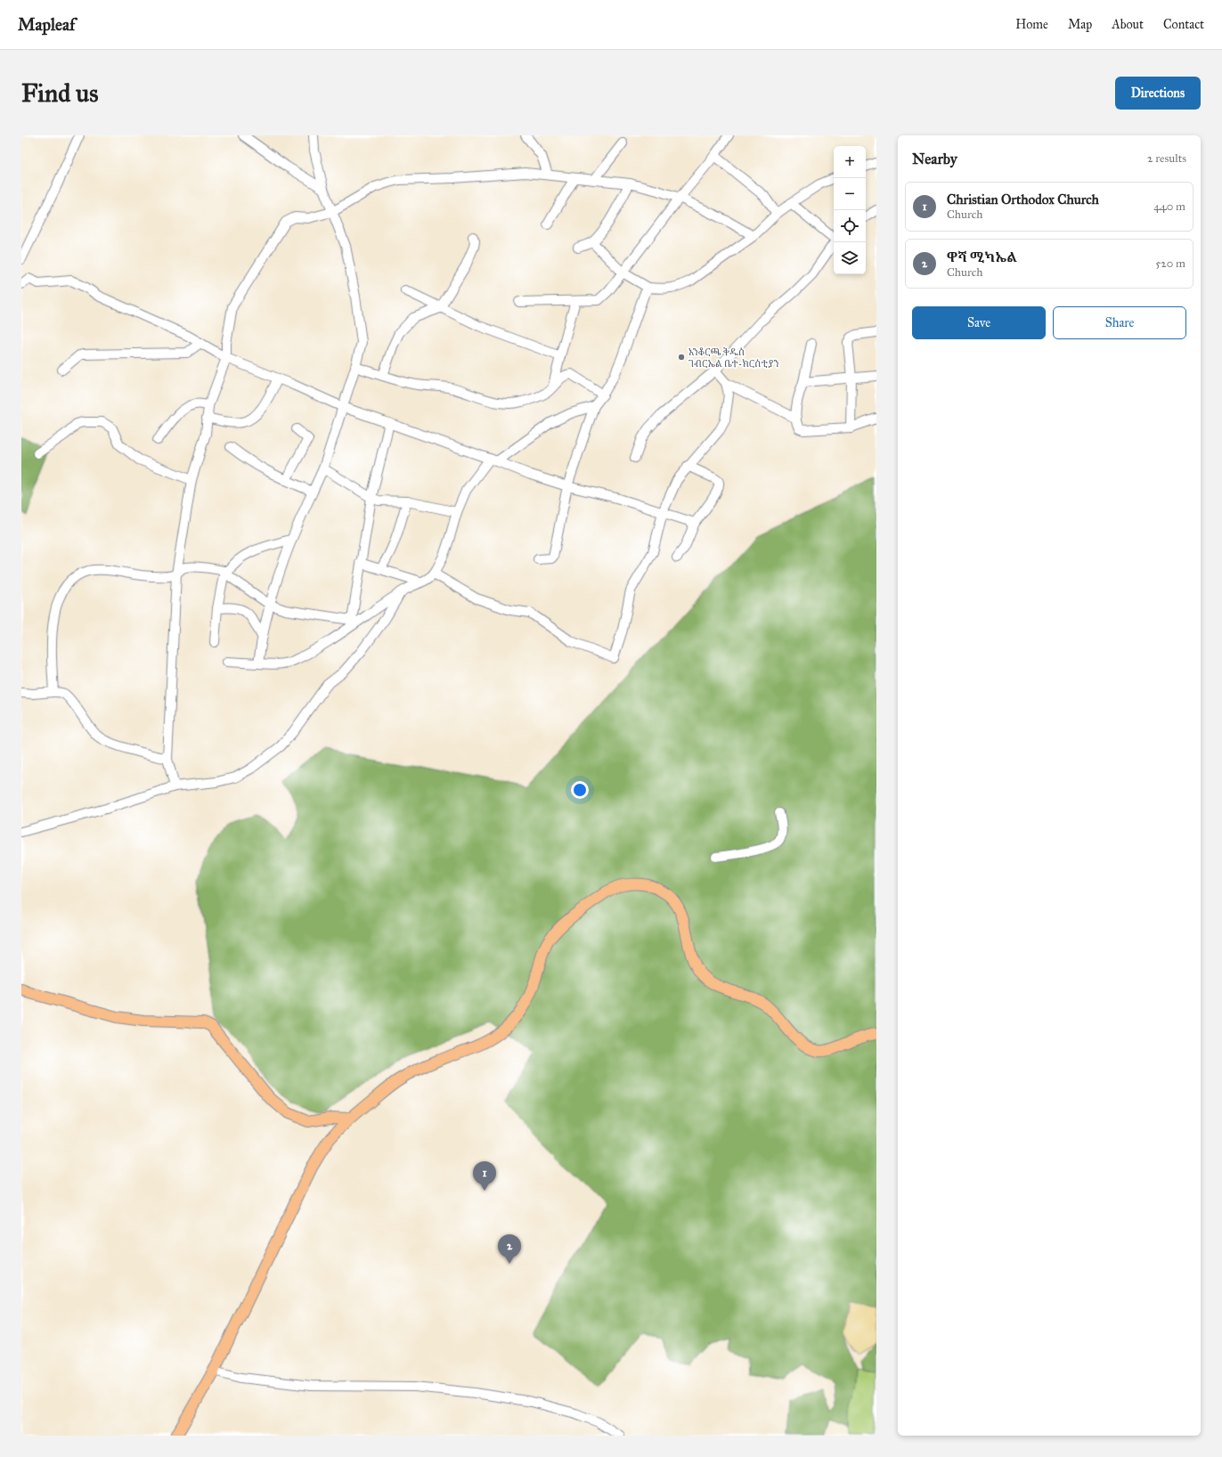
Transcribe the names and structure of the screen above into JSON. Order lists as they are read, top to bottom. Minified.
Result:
{"places":["አንቆርጫ ቅዱስ ገብርኤል ቤተ-ክርስቲያን"],"page":{"header":"Mapleaf","nav":["Home","Map","About","Contact"],"buttons":["Directions",["Save","Share"]],"title":"Find us","heading":["Nearby","2 results"],"map_buttons":["+","−"],"list":[{"mark":"1","name":"Christian Orthodox Church","note":"Church","value":"440 m"},{"mark":"2","name":"ዋሻ ሚካኤል","note":"Church","value":"520 m"}],"pins":["1","2"]}}
